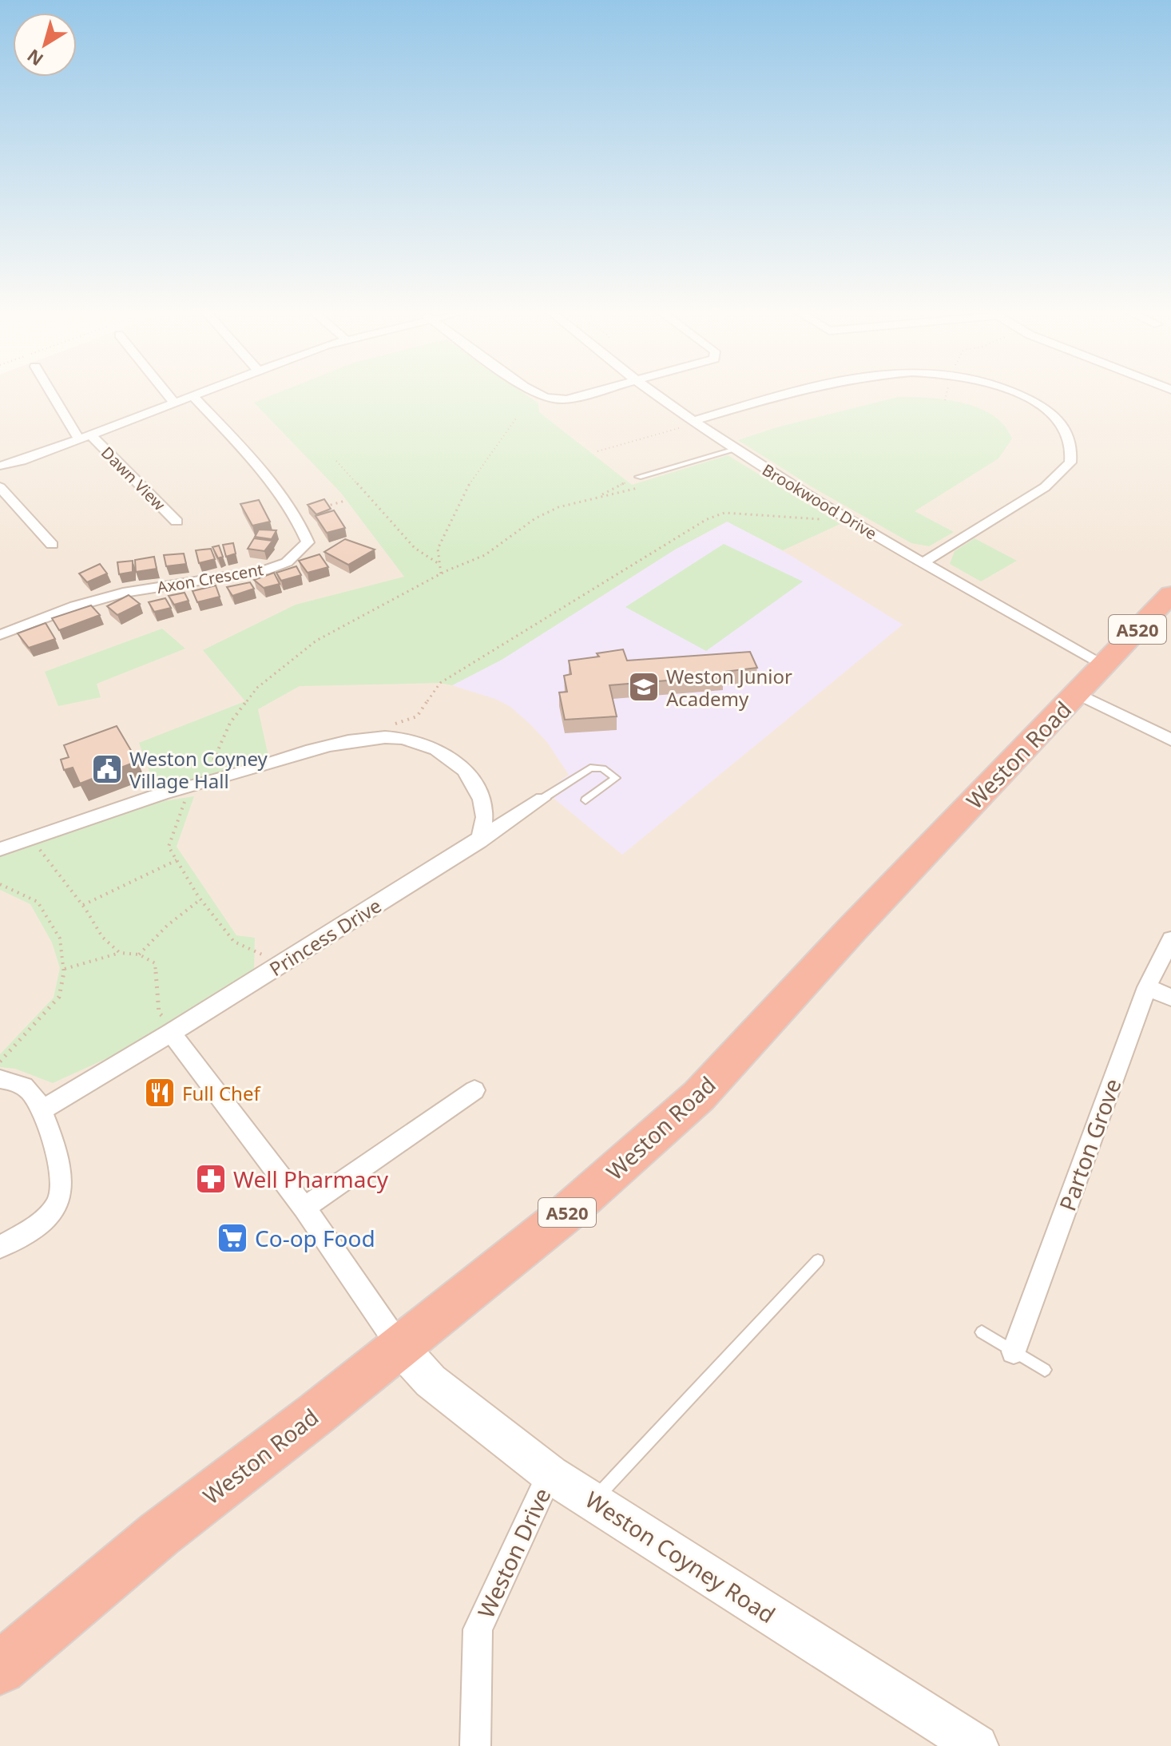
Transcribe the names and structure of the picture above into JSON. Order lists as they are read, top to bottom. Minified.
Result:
{"streets":{"highway":["A520","Weston Road"],"street":["Dawn View","Brookwood Drive","Axon Crescent","Princess Drive","Parton Grove","Weston Drive","Weston Coyney Road"]},"crossings":[["Brookwood Drive","Weston Road"],["Weston Road","Weston Coyney Road"],["Weston Drive","Weston Coyney Road"]],"places":{"school or university":["Weston Junior Academy"],"public building":["Weston Coyney Village Hall"],"restaurant":["Full Chef"],"pharmacy":["Well Pharmacy"],"supermarket":["Co-op Food"]},"north":"bottom left"}
